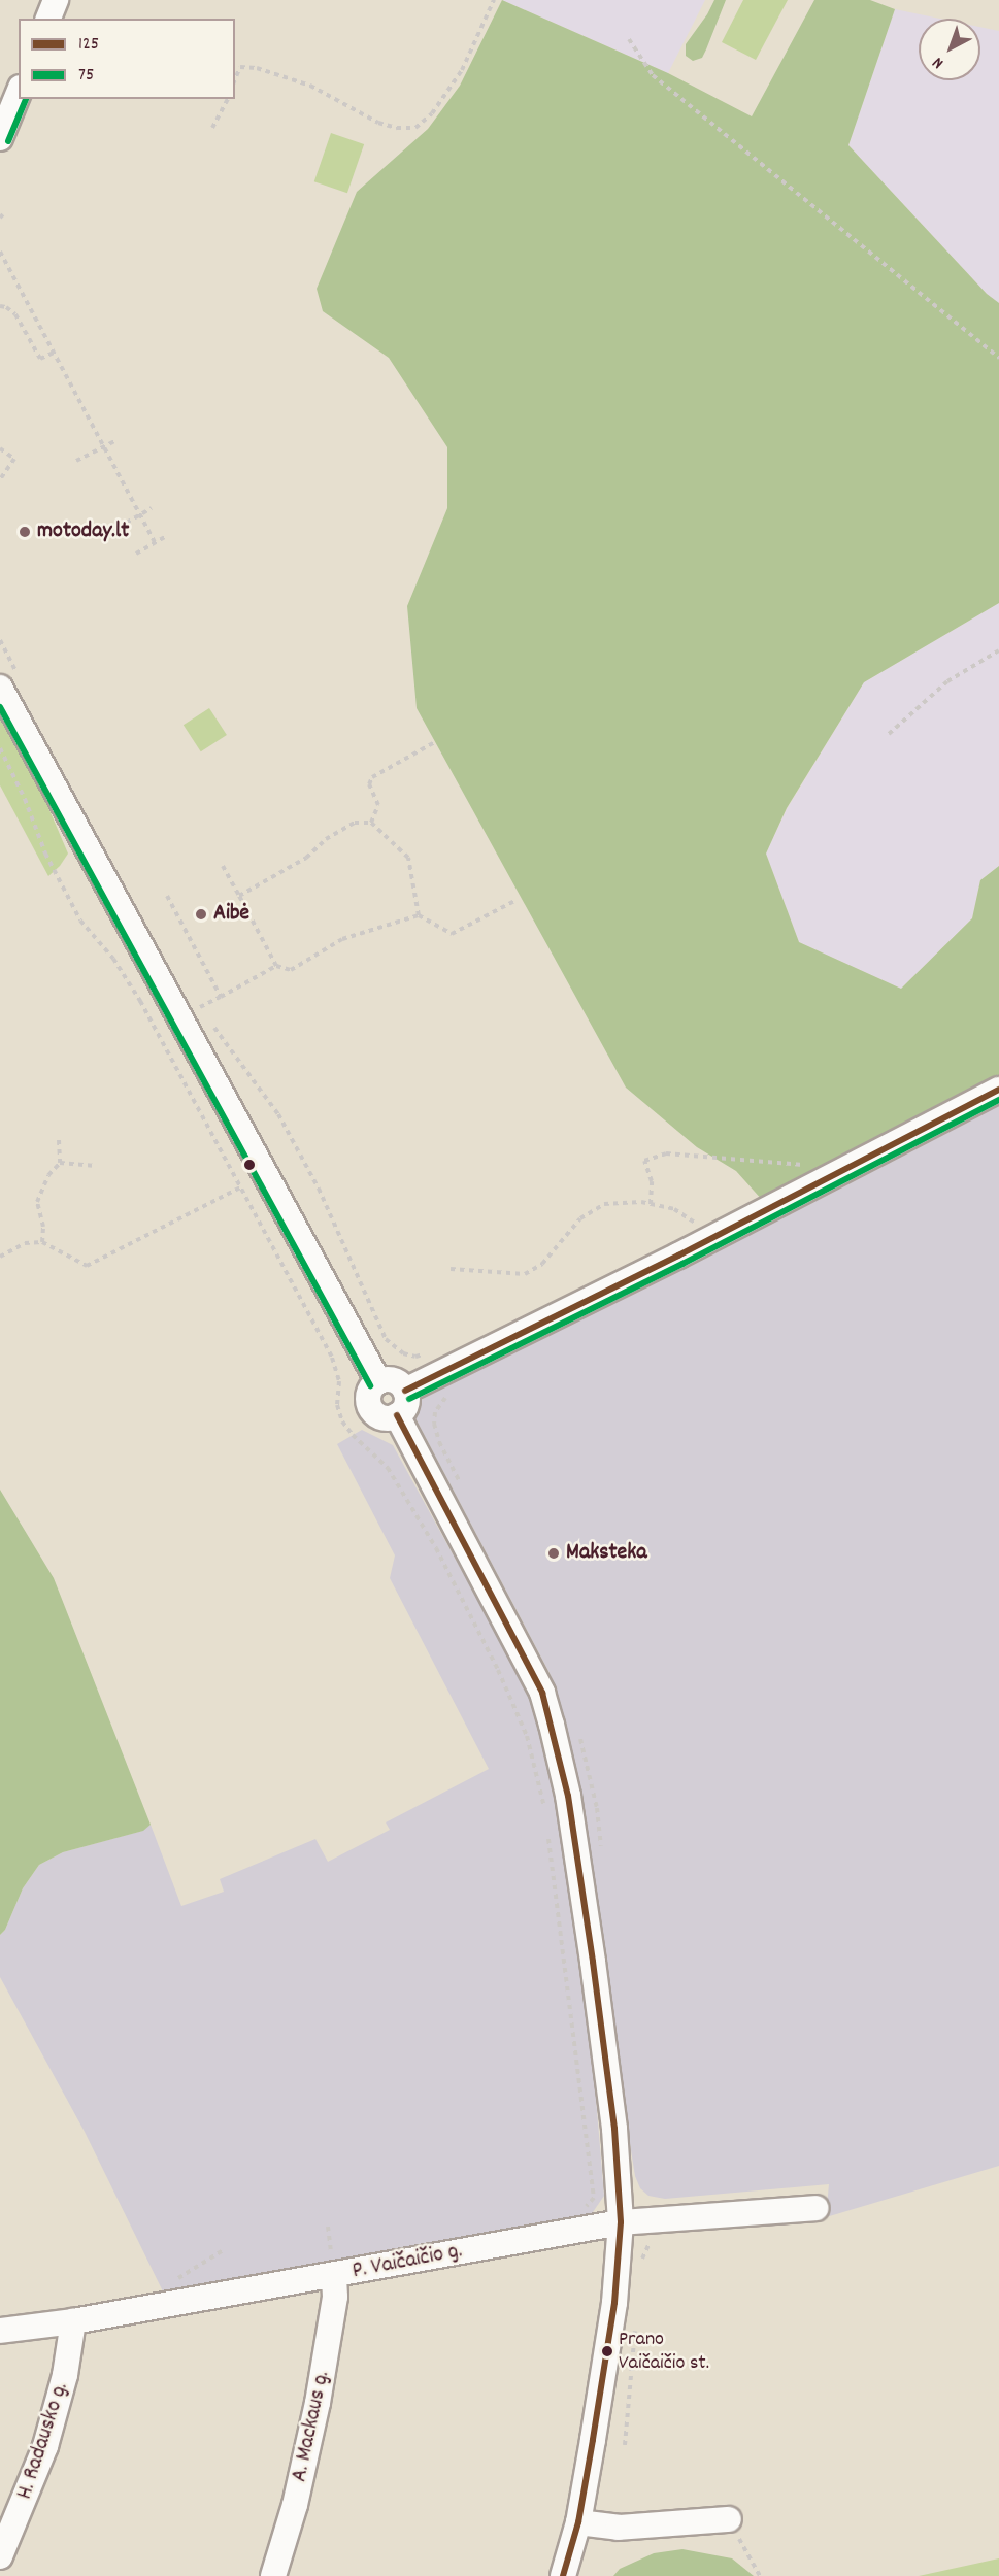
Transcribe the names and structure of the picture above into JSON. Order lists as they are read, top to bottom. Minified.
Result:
{"streets":{"street":["P. Vaičaičio g.","A. Mackaus g.","H. Radausko g."]},"crossings":[["P. Vaičaičio g.","A. Mackaus g."],["P. Vaičaičio g.","H. Radausko g."]],"places":["motoday.lt","Aibė","Maksteka","Prano Vaičaičio st."],"lines":["transit line 75","transit line 125"],"legend":["125","75"],"north":"bottom left"}
